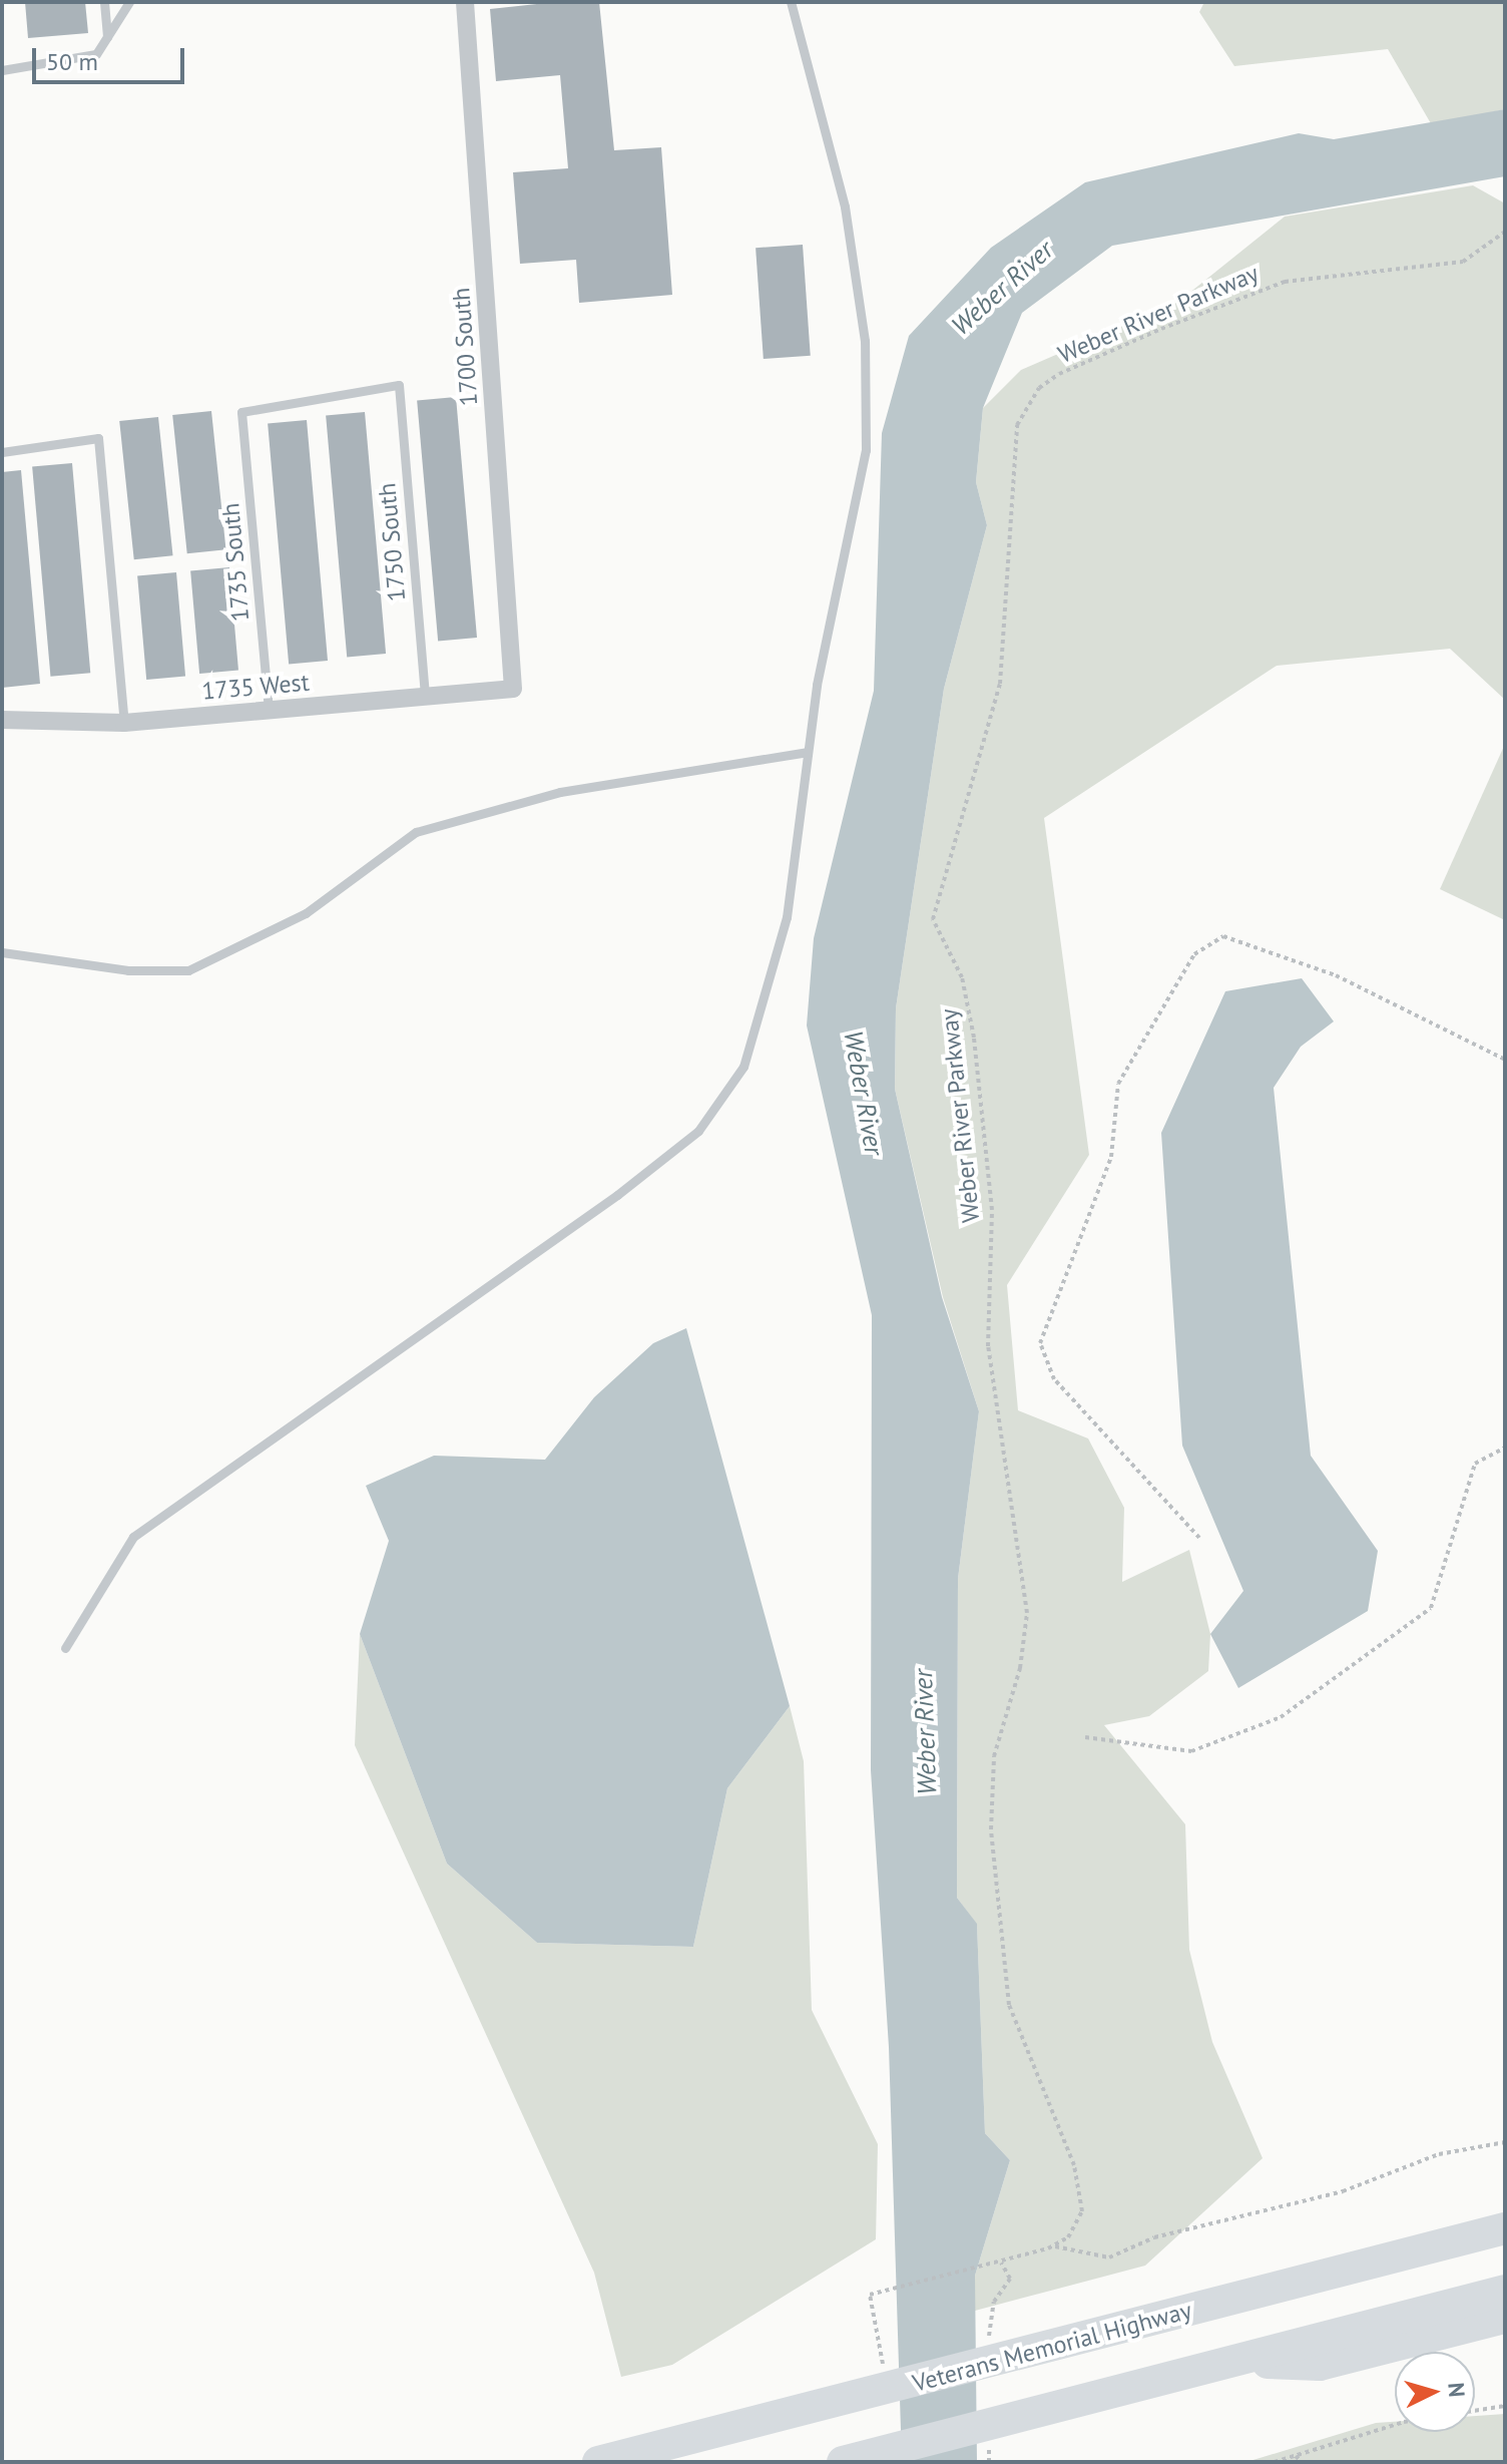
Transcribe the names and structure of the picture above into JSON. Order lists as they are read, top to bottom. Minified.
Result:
{"streets":{"highway":["Veterans Memorial Highway"],"street":["1700 South","1735 West"],"lane":["1750 South","1735 South"],"path":["Weber River Parkway"]},"crossings":[["1700 South","1735 West"],["1750 South","1735 South"],["1750 South","1735 West"],["1735 South","1735 West"]],"water":["Weber River"],"scale_bar":"50 m","north":"right"}
